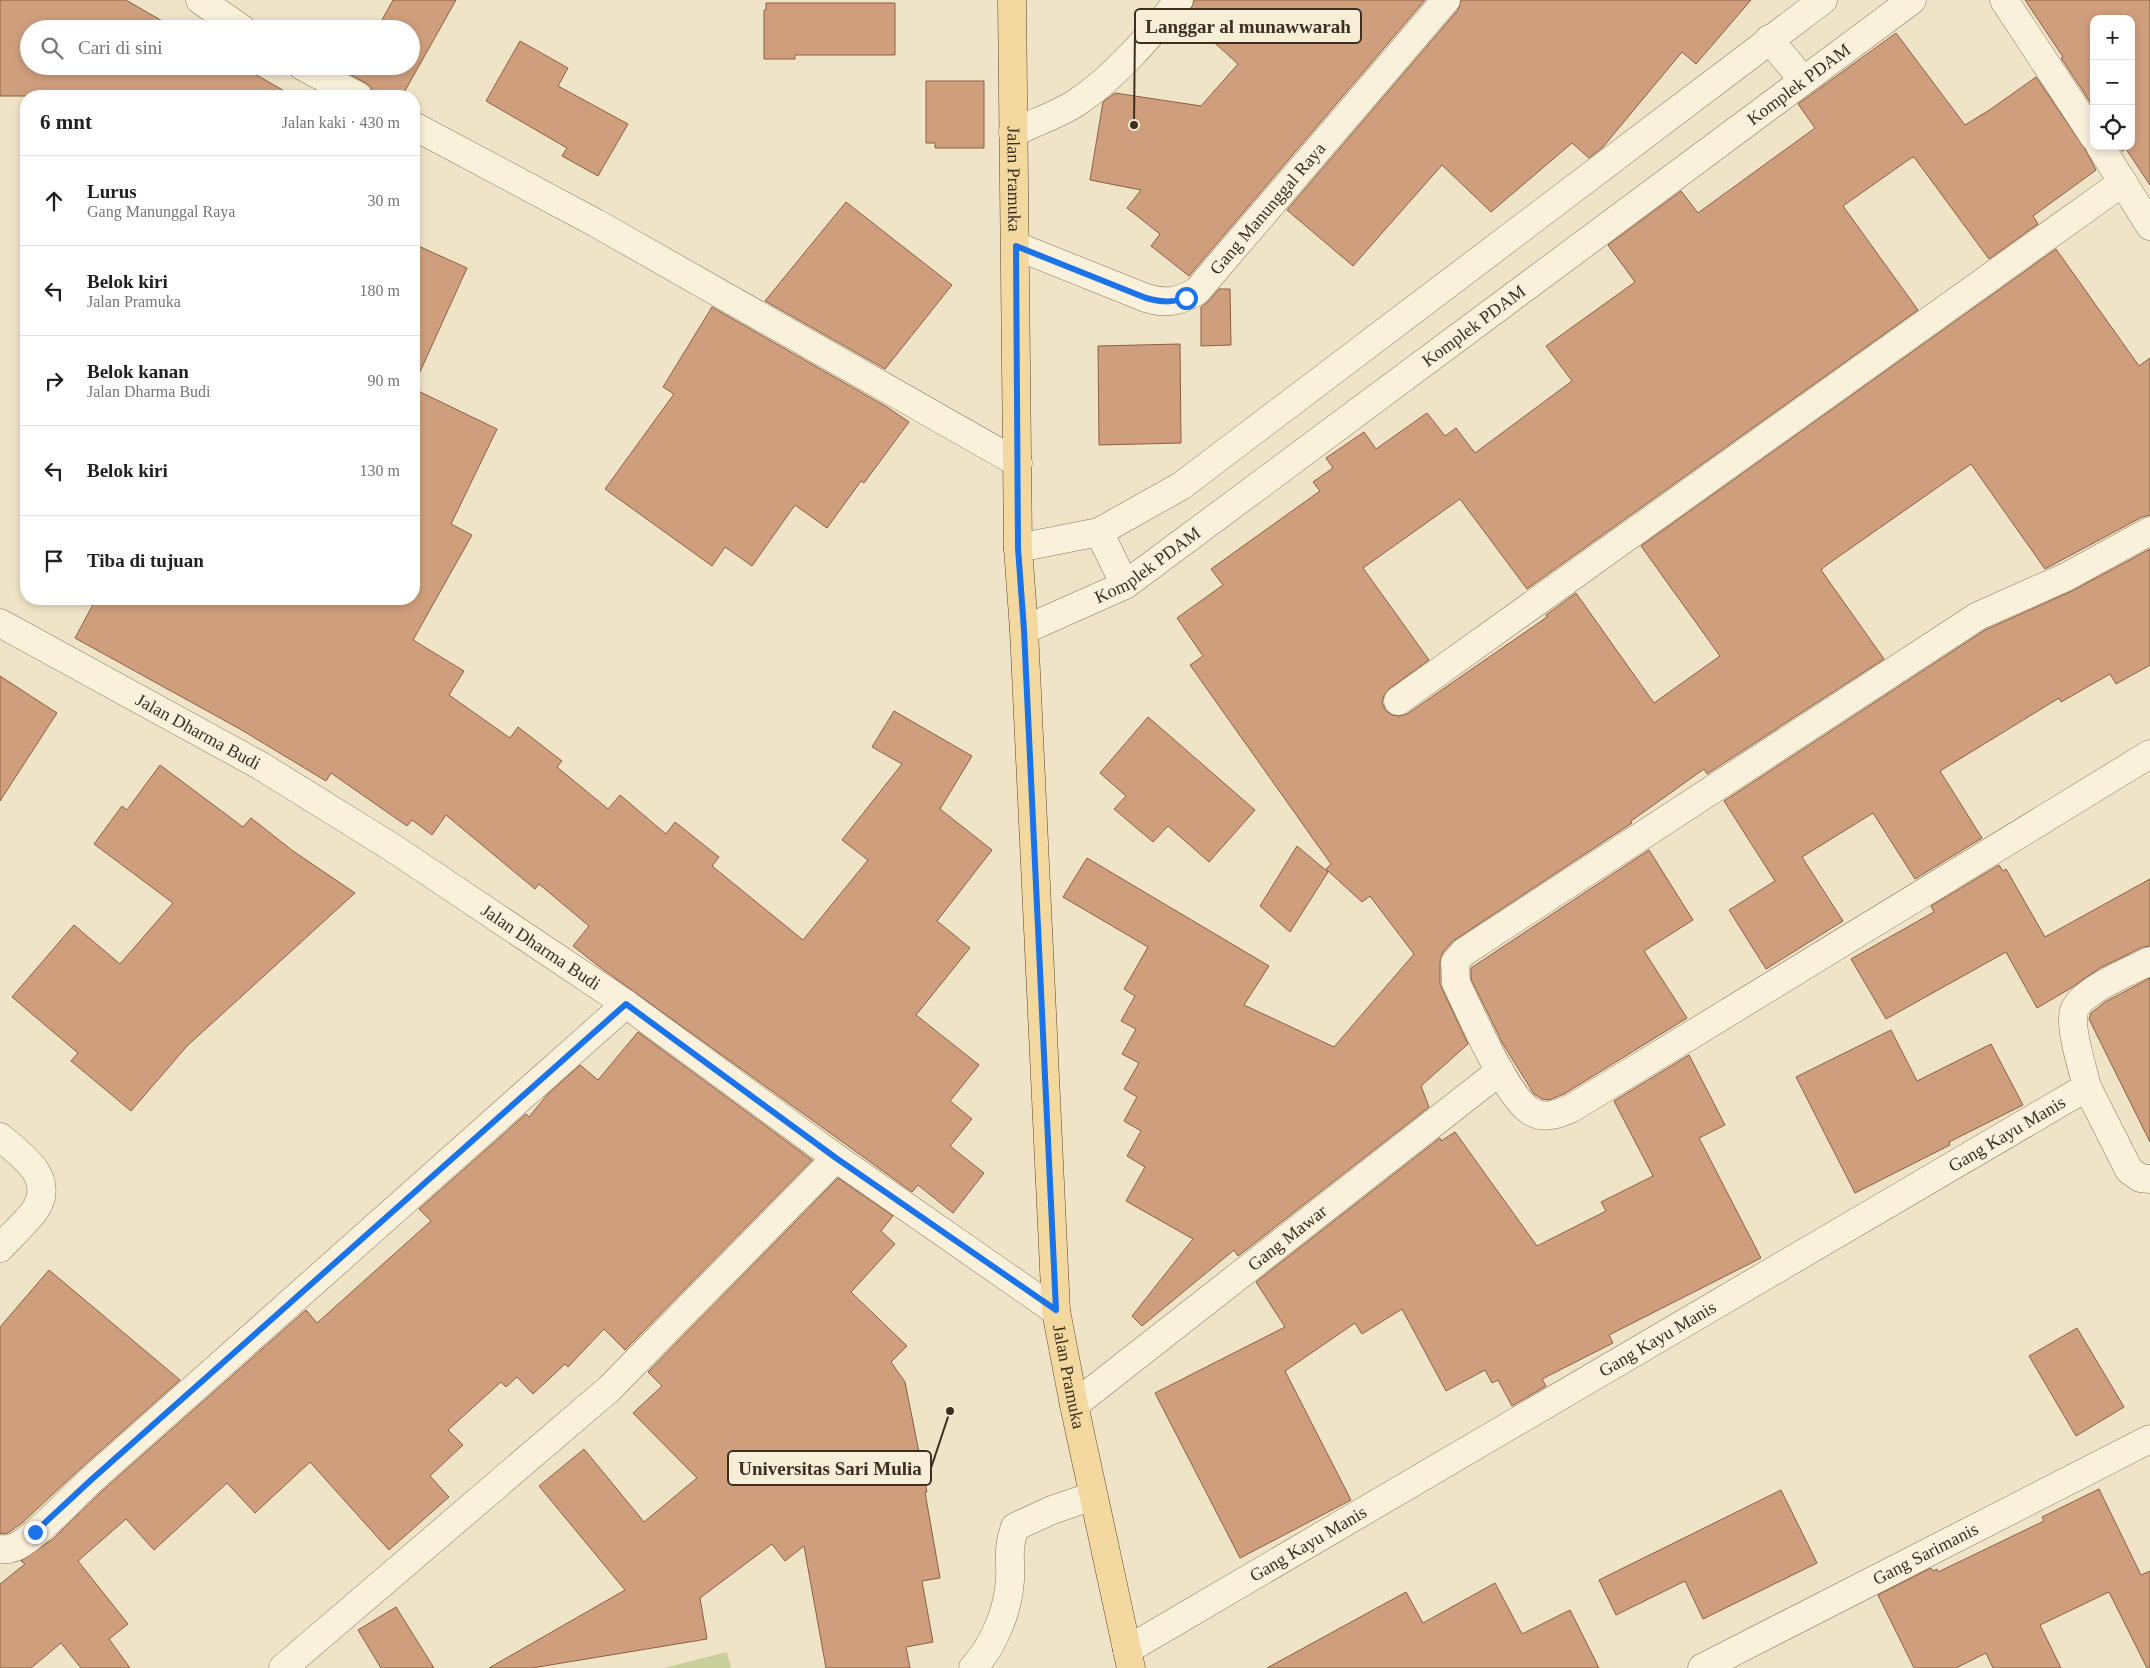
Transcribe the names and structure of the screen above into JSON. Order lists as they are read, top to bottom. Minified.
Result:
{"streets":{"main road":["Jalan Pramuka"],"street":["Komplek PDAM","Gang Manunggal Raya","Jalan Dharma Budi","Gang Kayu Manis","Gang Mawar","Gang Sarimanis"]},"crossings":[["Komplek PDAM","Jalan Pramuka"],["Jalan Pramuka","Gang Manunggal Raya"],["Jalan Pramuka","Jalan Dharma Budi"],["Jalan Pramuka","Gang Kayu Manis"],["Jalan Pramuka","Gang Mawar"]],"places":["Langgar al munawwarah","Universitas Sari Mulia"],"page":{"map_buttons":["+","−"],"search":"Cari di sini","heading":["6 mnt","Jalan kaki · 430 m"],"list":[["Lurus","Gang Manunggal Raya","30 m"],["Belok kiri","Jalan Pramuka","180 m"],["Belok kanan","Jalan Dharma Budi","90 m"],["Belok kiri","130 m"],"Tiba di tujuan"]}}
